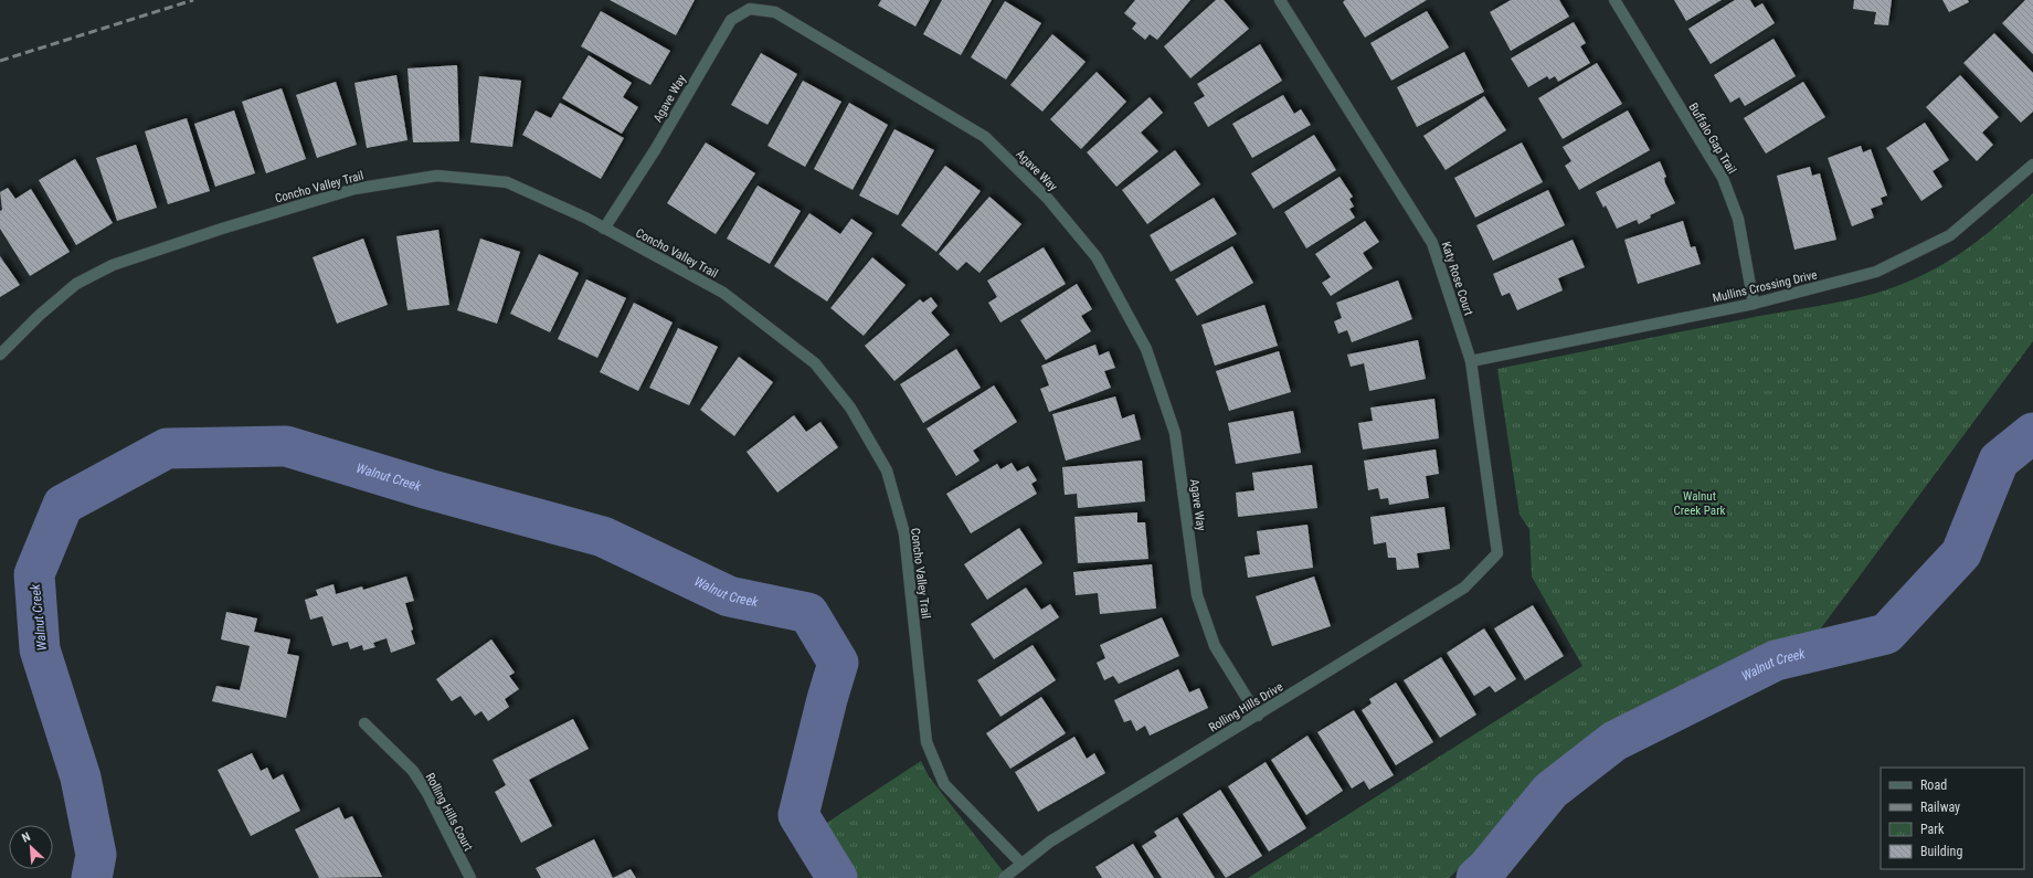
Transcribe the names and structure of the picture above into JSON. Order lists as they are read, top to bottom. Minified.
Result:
{"streets":{"street":["Agave Way","Buffalo Gap Trail","Concho Valley Trail","Katy Rose Court","Mullins Crossing Drive","Rolling Hills Drive","Rolling Hills Court"]},"crossings":[["Agave Way","Concho Valley Trail"],["Agave Way","Rolling Hills Drive"],["Buffalo Gap Trail","Mullins Crossing Drive"],["Concho Valley Trail","Rolling Hills Drive"],["Katy Rose Court","Mullins Crossing Drive"],["Katy Rose Court","Rolling Hills Drive"]],"water":["Walnut Creek"],"parks":["Walnut Creek Park"],"legend":["Road","Railway","Park","Building"],"north":"top left"}
